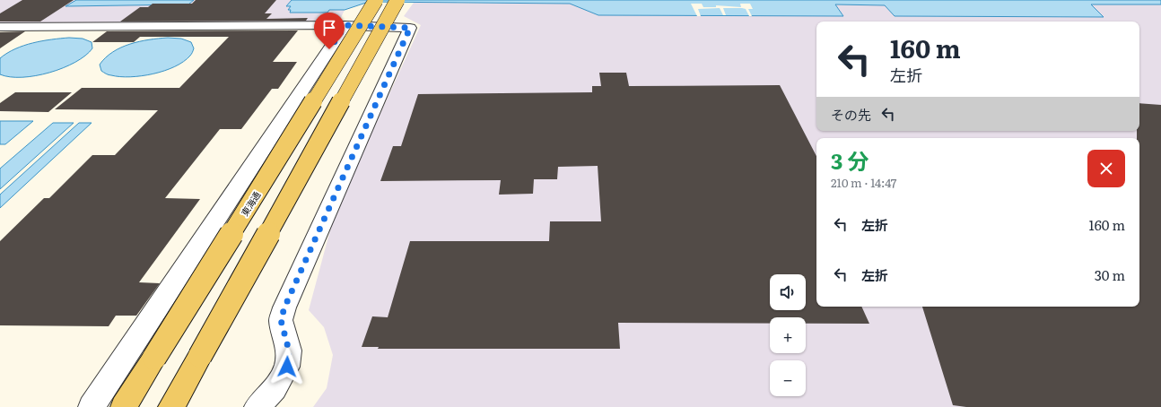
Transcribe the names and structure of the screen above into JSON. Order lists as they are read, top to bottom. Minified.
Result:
{"streets":{"main road":["東海通"]},"page":{"turn":["160 m","左折"],"then":"その先","heading":["3 分","210 m · 14:47"],"list":[{"name":"左折","value":"160 m"},{"name":"左折","value":"30 m"}],"map_buttons":["+","−"]}}
